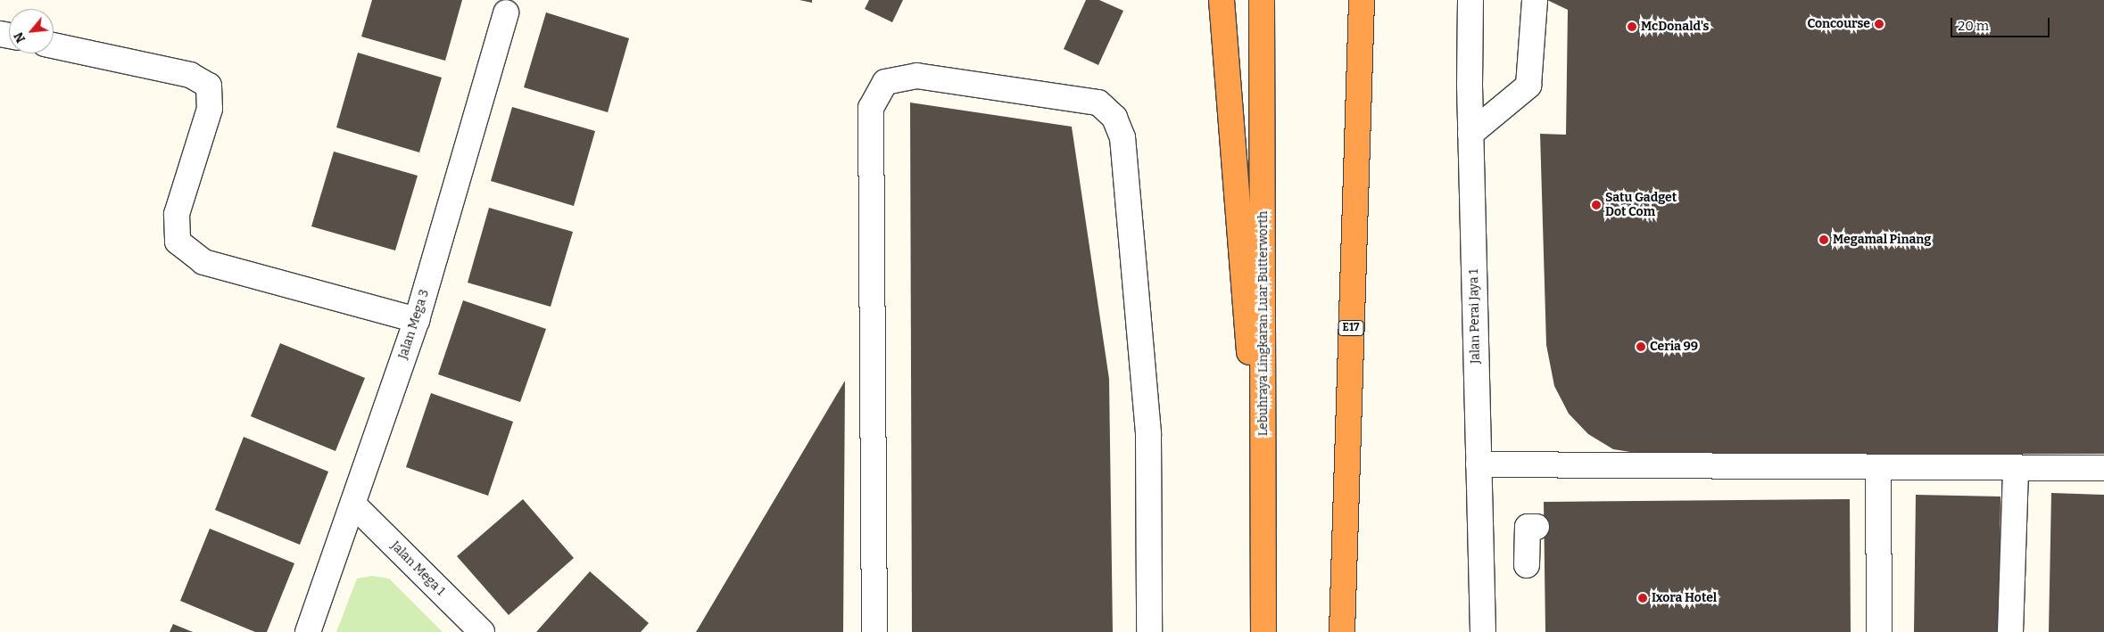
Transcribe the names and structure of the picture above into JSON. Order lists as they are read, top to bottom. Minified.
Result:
{"streets":{"highway":["Lebuhraya Lingkaran Luar Butterworth","E17"],"street":["Jalan Perai Jaya 1","Jalan Mega 3","Jalan Mega 1"]},"crossings":[["Jalan Mega 3","Jalan Mega 1"]],"places":["Concourse","McDonald's","Satu Gadget Dot Com","Megamal Pinang","Ceria 99","Ixora Hotel"],"scale_bar":"20 m","north":"bottom left"}
